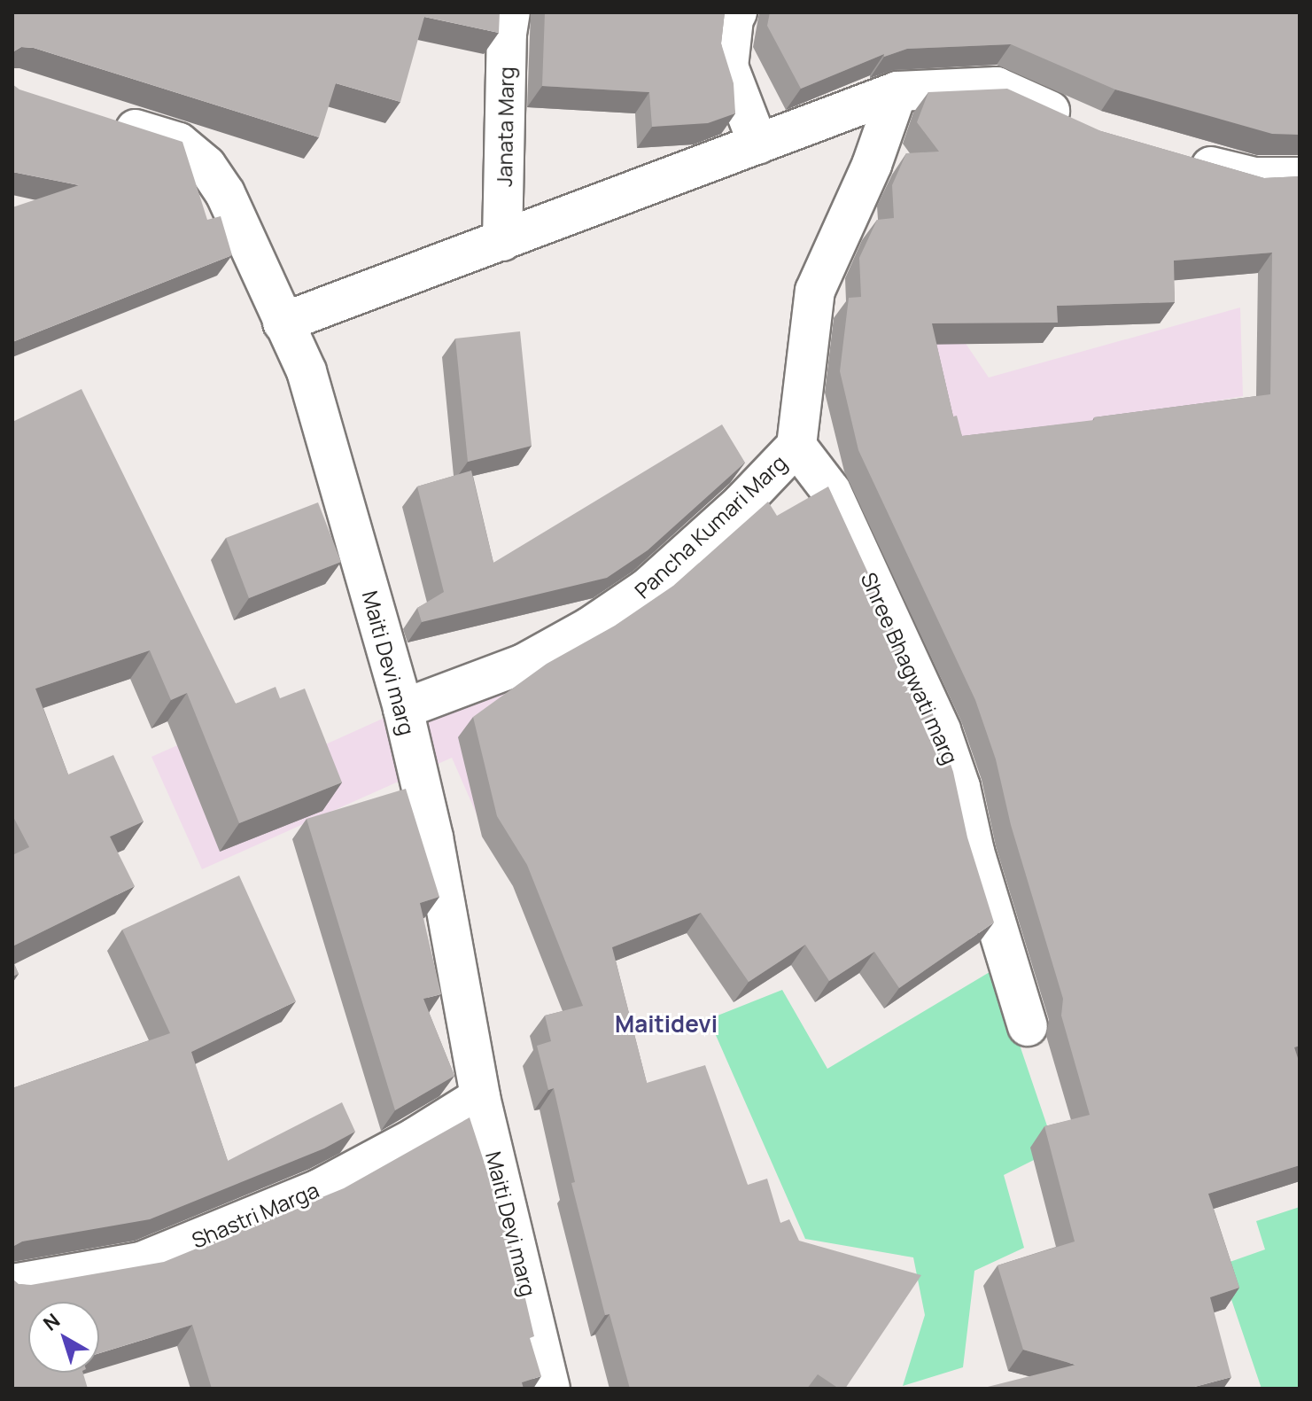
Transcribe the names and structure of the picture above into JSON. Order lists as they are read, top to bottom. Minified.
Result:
{"streets":{"street":["Janata Marg","Pancha Kumari Marg","Maiti Devi marg","Shree Bhagwati marg","Shastri Marga"]},"crossings":[["Pancha Kumari Marg","Maiti Devi marg"],["Pancha Kumari Marg","Shree Bhagwati marg"],["Maiti Devi marg","Shastri Marga"]],"districts":["Maitidevi"],"north":"top left"}
